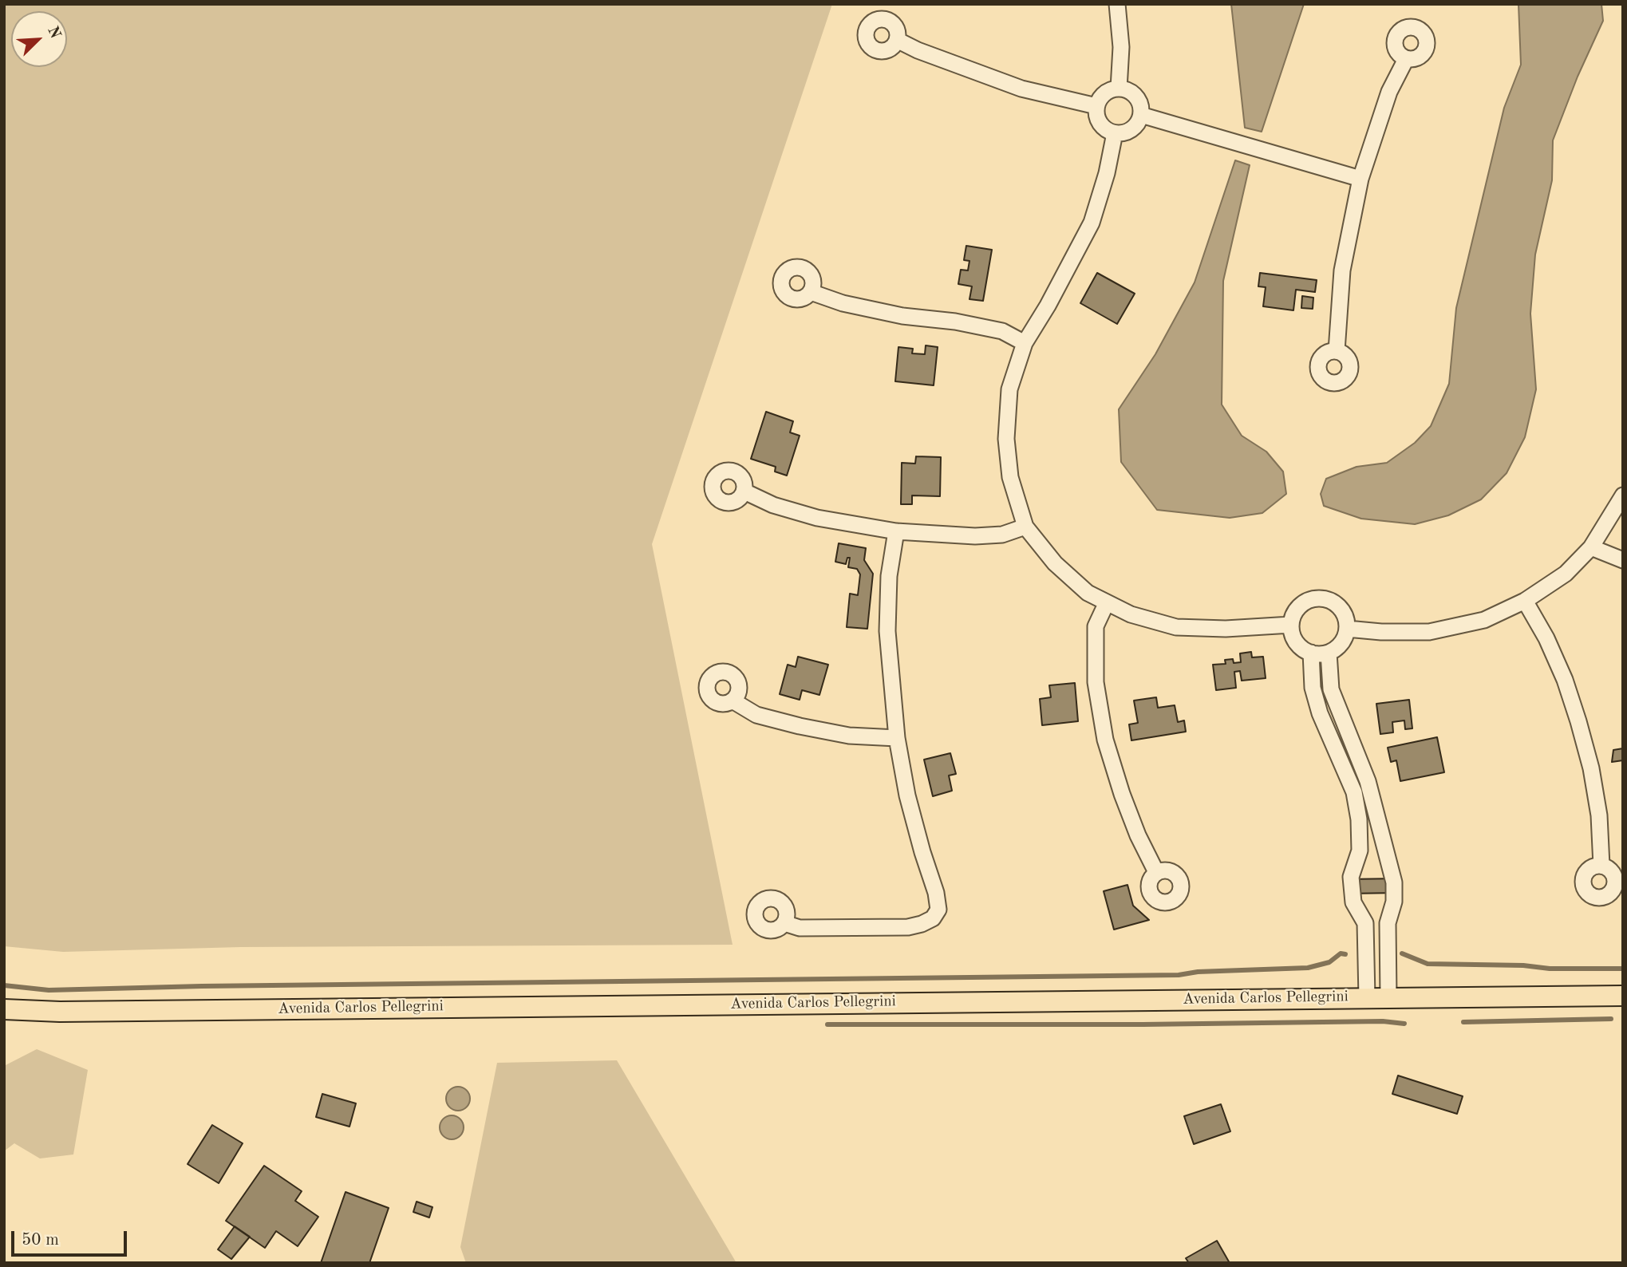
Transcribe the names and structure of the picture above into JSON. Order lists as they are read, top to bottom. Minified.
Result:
{"streets":{"main road":["Avenida Carlos Pellegrini"]},"scale_bar":"50 m","north":"top right"}
